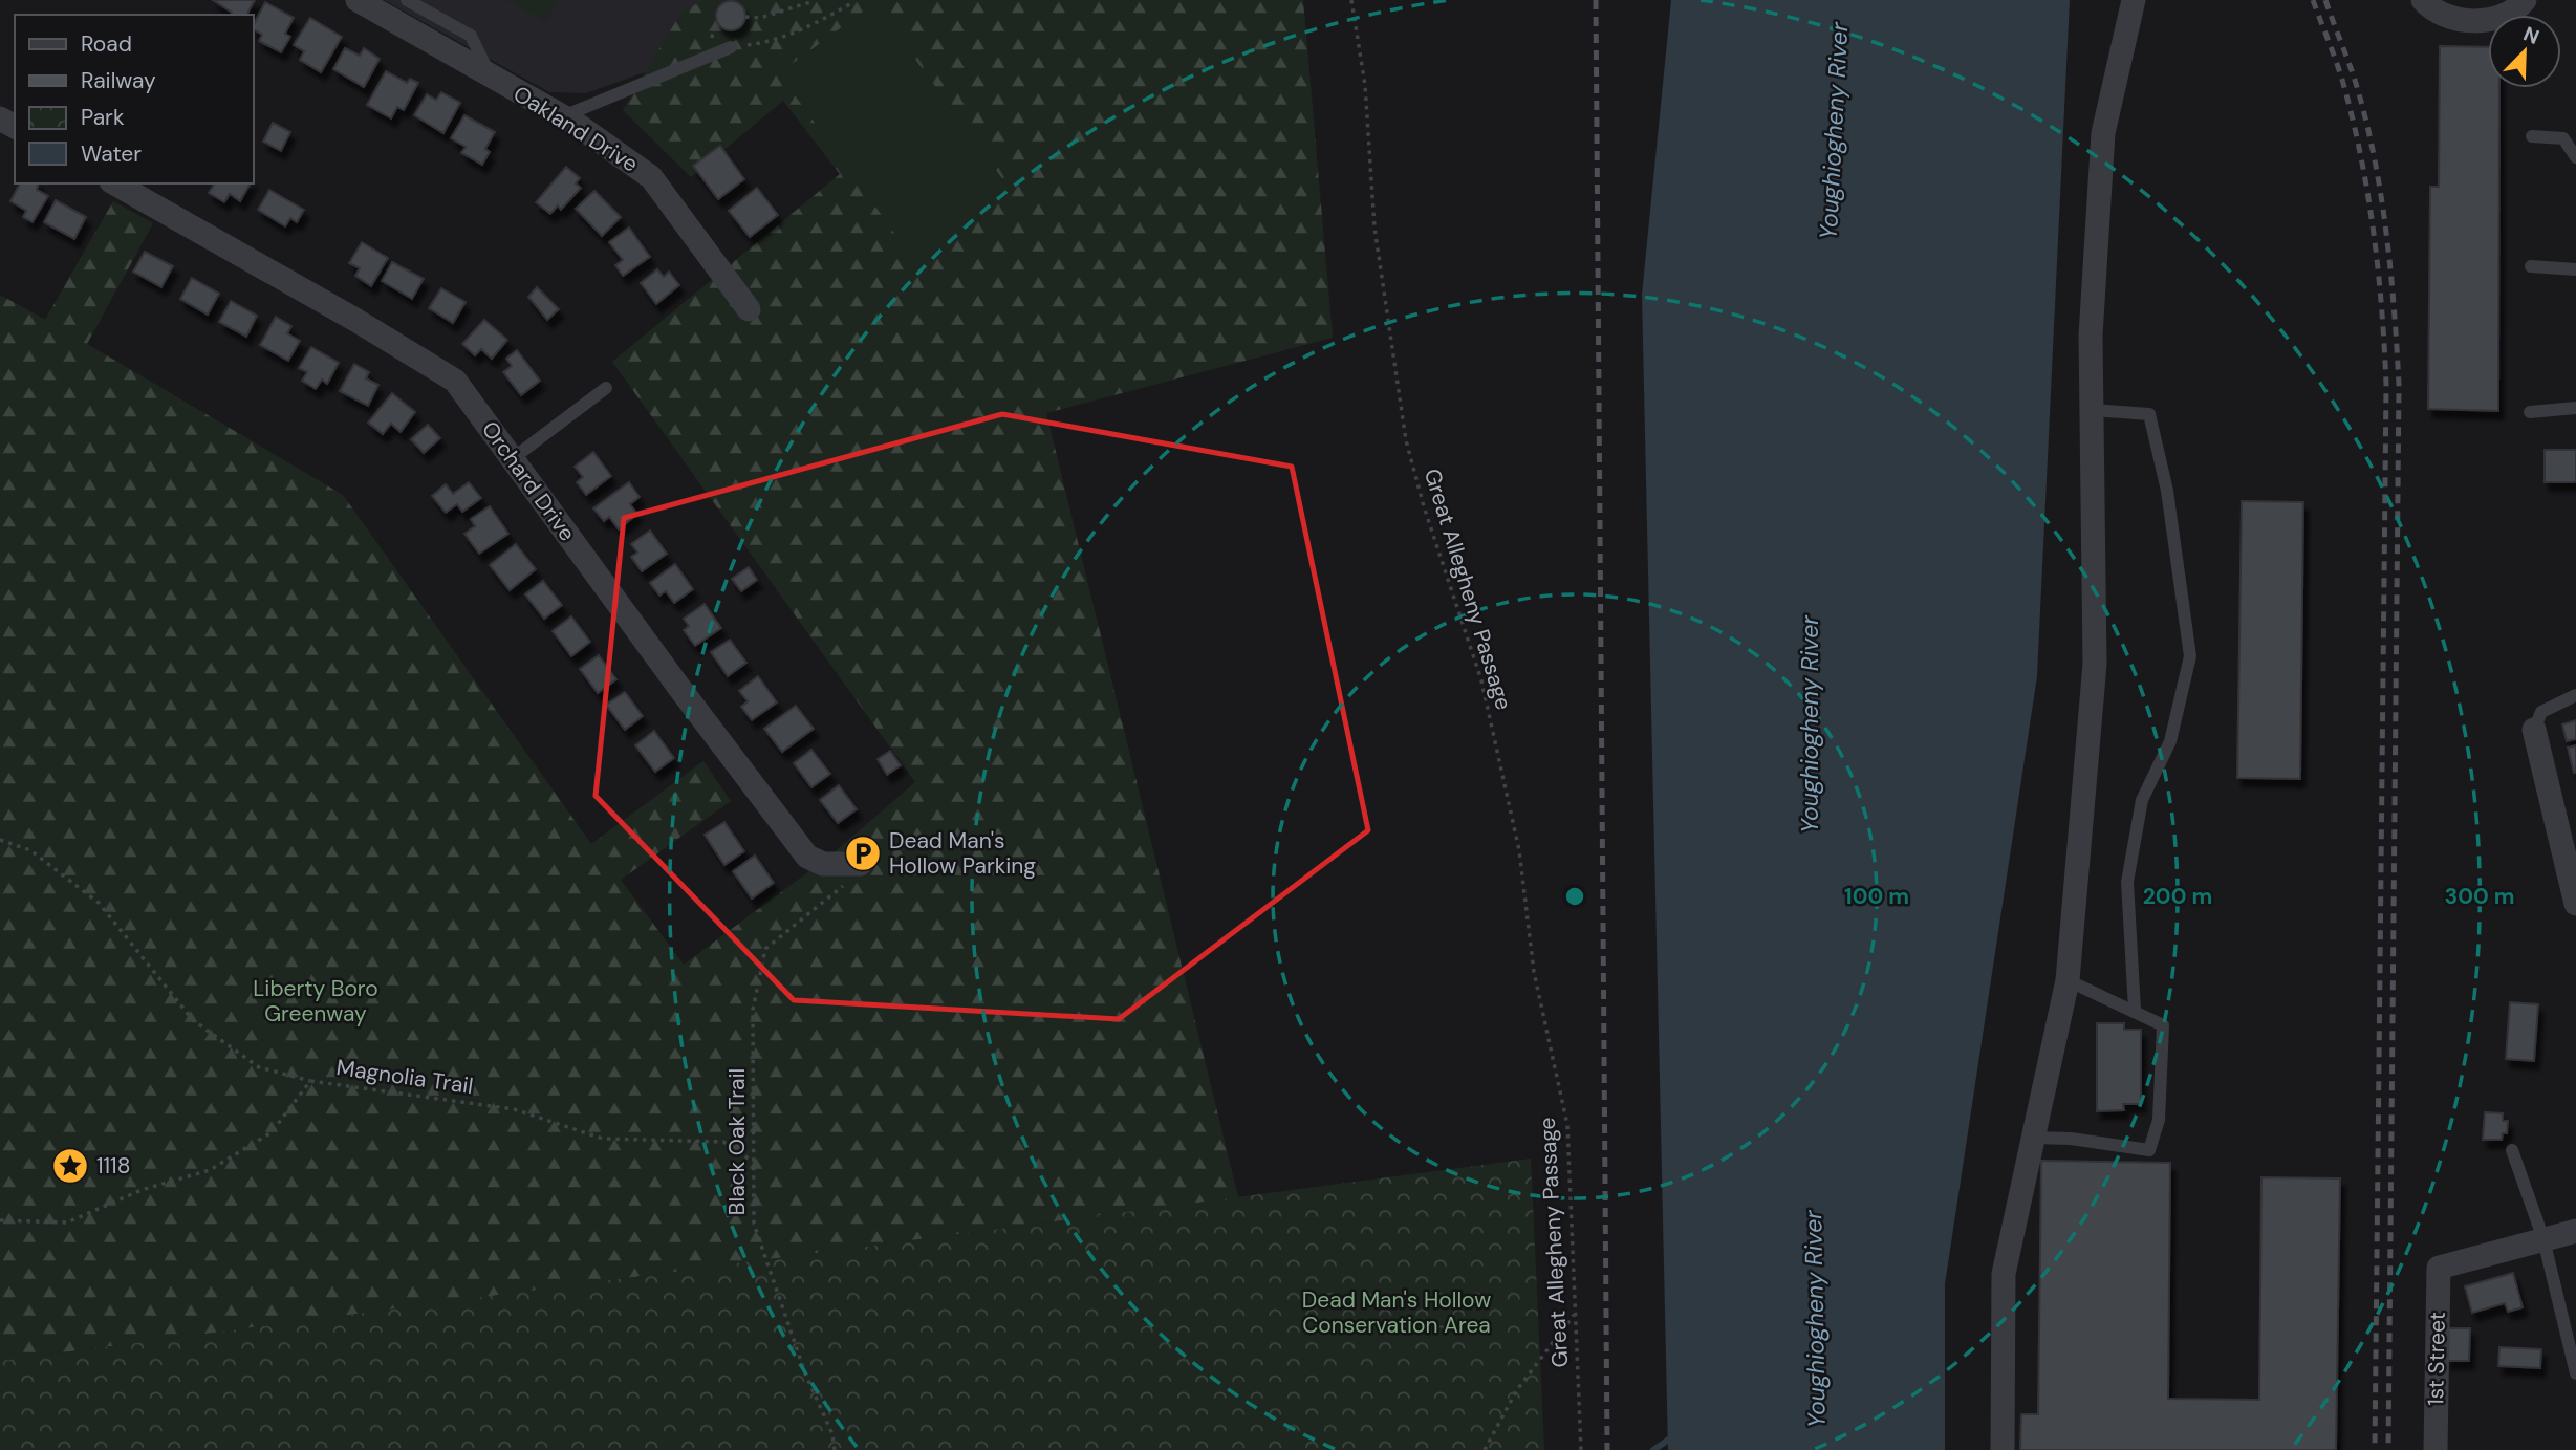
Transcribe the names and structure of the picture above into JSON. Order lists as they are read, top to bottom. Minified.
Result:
{"streets":{"street":["Oakland Drive","Orchard Drive","1st Street"],"path":["Great Allegheny Passage","Magnolia Trail","Black Oak Trail"]},"crossings":[["Orchard Drive","Black Oak Trail"],["Magnolia Trail","Black Oak Trail"]],"water":["Youghiogheny River"],"parks":["Liberty Boro Greenway","Dead Man's Hollow Conservation Area"],"places":{"parking":["Dead Man's Hollow Parking"],"place":["1118"]},"legend":["Road","Railway","Park","Water"],"north":"top right","rings":["100 m","200 m","300 m"]}
